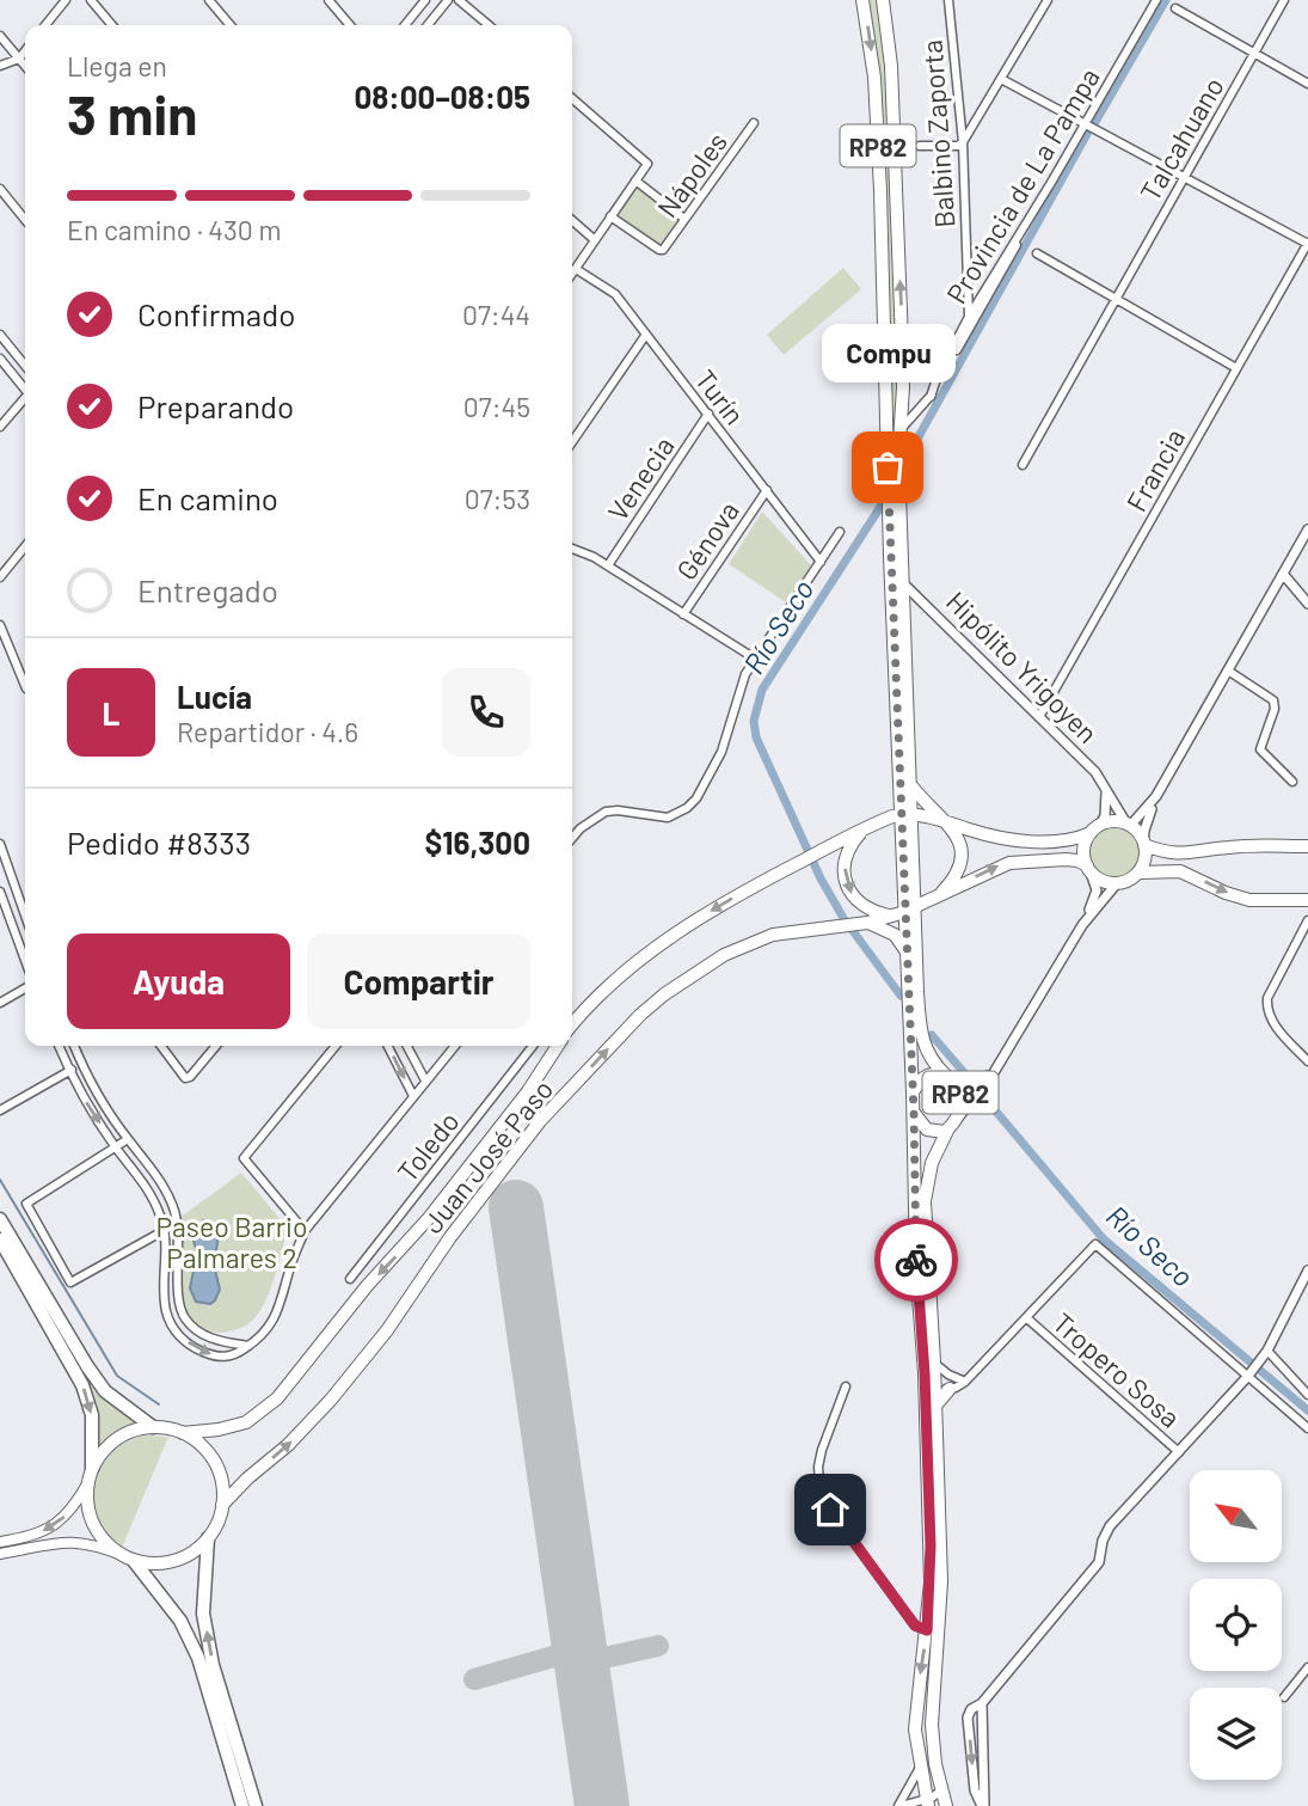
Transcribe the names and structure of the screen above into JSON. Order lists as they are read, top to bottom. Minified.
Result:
{"streets":{"main road":["RP82","Juan José Paso"],"street":["Balbino Zaporta","Talcahuano","Nápoles","Provincia de La Pampa","Turín","Francia","Venecia","Génova","Hipólito Yrigoyen","Toledo","Tropero Sosa"]},"crossings":[["Balbino Zaporta","Provincia de La Pampa"],["RP82","Hipólito Yrigoyen"],["RP82","Juan José Paso"],["Turín","Venecia"],["Turín","Génova"],["Francia","Hipólito Yrigoyen"],["Hipólito Yrigoyen","Juan José Paso"]],"water":["Río Seco"],"parks":["Paseo Barrio Palmares 2"],"places":["Compu"],"north":"top left","page":{"heading":["3 min","Llega en","08:00–08:05"],"panel":["Lucía","Repartidor · 4.6","Pedido #8333","$16,300"],"bar":"En camino · 430 m","list":[["Confirmado","07:44"],["Preparando","07:45"],["En camino","07:53"],"Entregado"],"bubble":"Compu","round":"L","buttons":["Ayuda","Compartir"]}}
